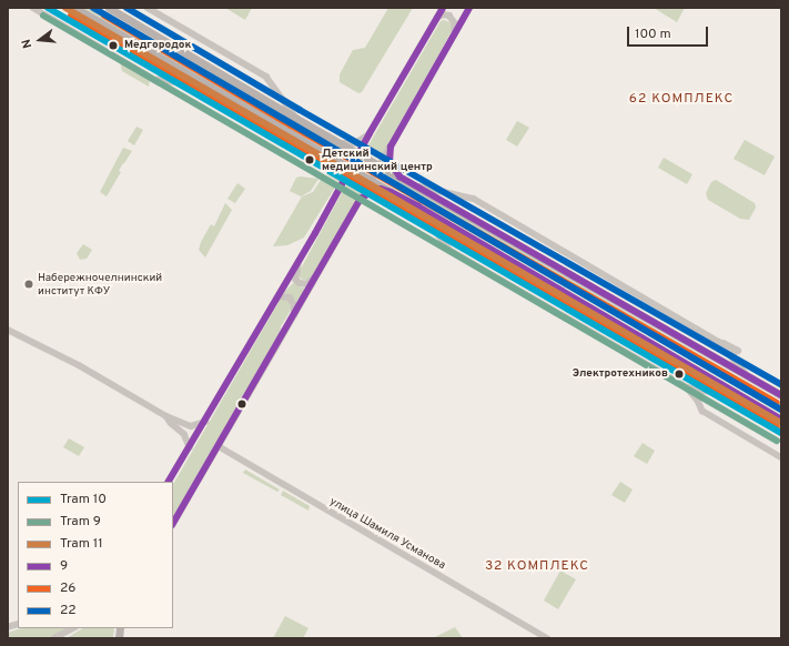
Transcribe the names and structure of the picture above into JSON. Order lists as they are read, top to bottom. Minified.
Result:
{"streets":{"street":["улица Шамиля Усманова"]},"districts":["62 КОМПЛЕКС","32 КОМПЛЕКС"],"places":["Медгородок","Детский медицинский центр","Набережночелнинский институт КФУ","Электротехников"],"lines":["tram line 10","tram line 11","transit line 9","transit line 22","tram line 9","transit line 26"],"legend":["Tram 10","Tram 9","Tram 11","9","26","22"],"scale_bar":"100 m","north":"left"}
